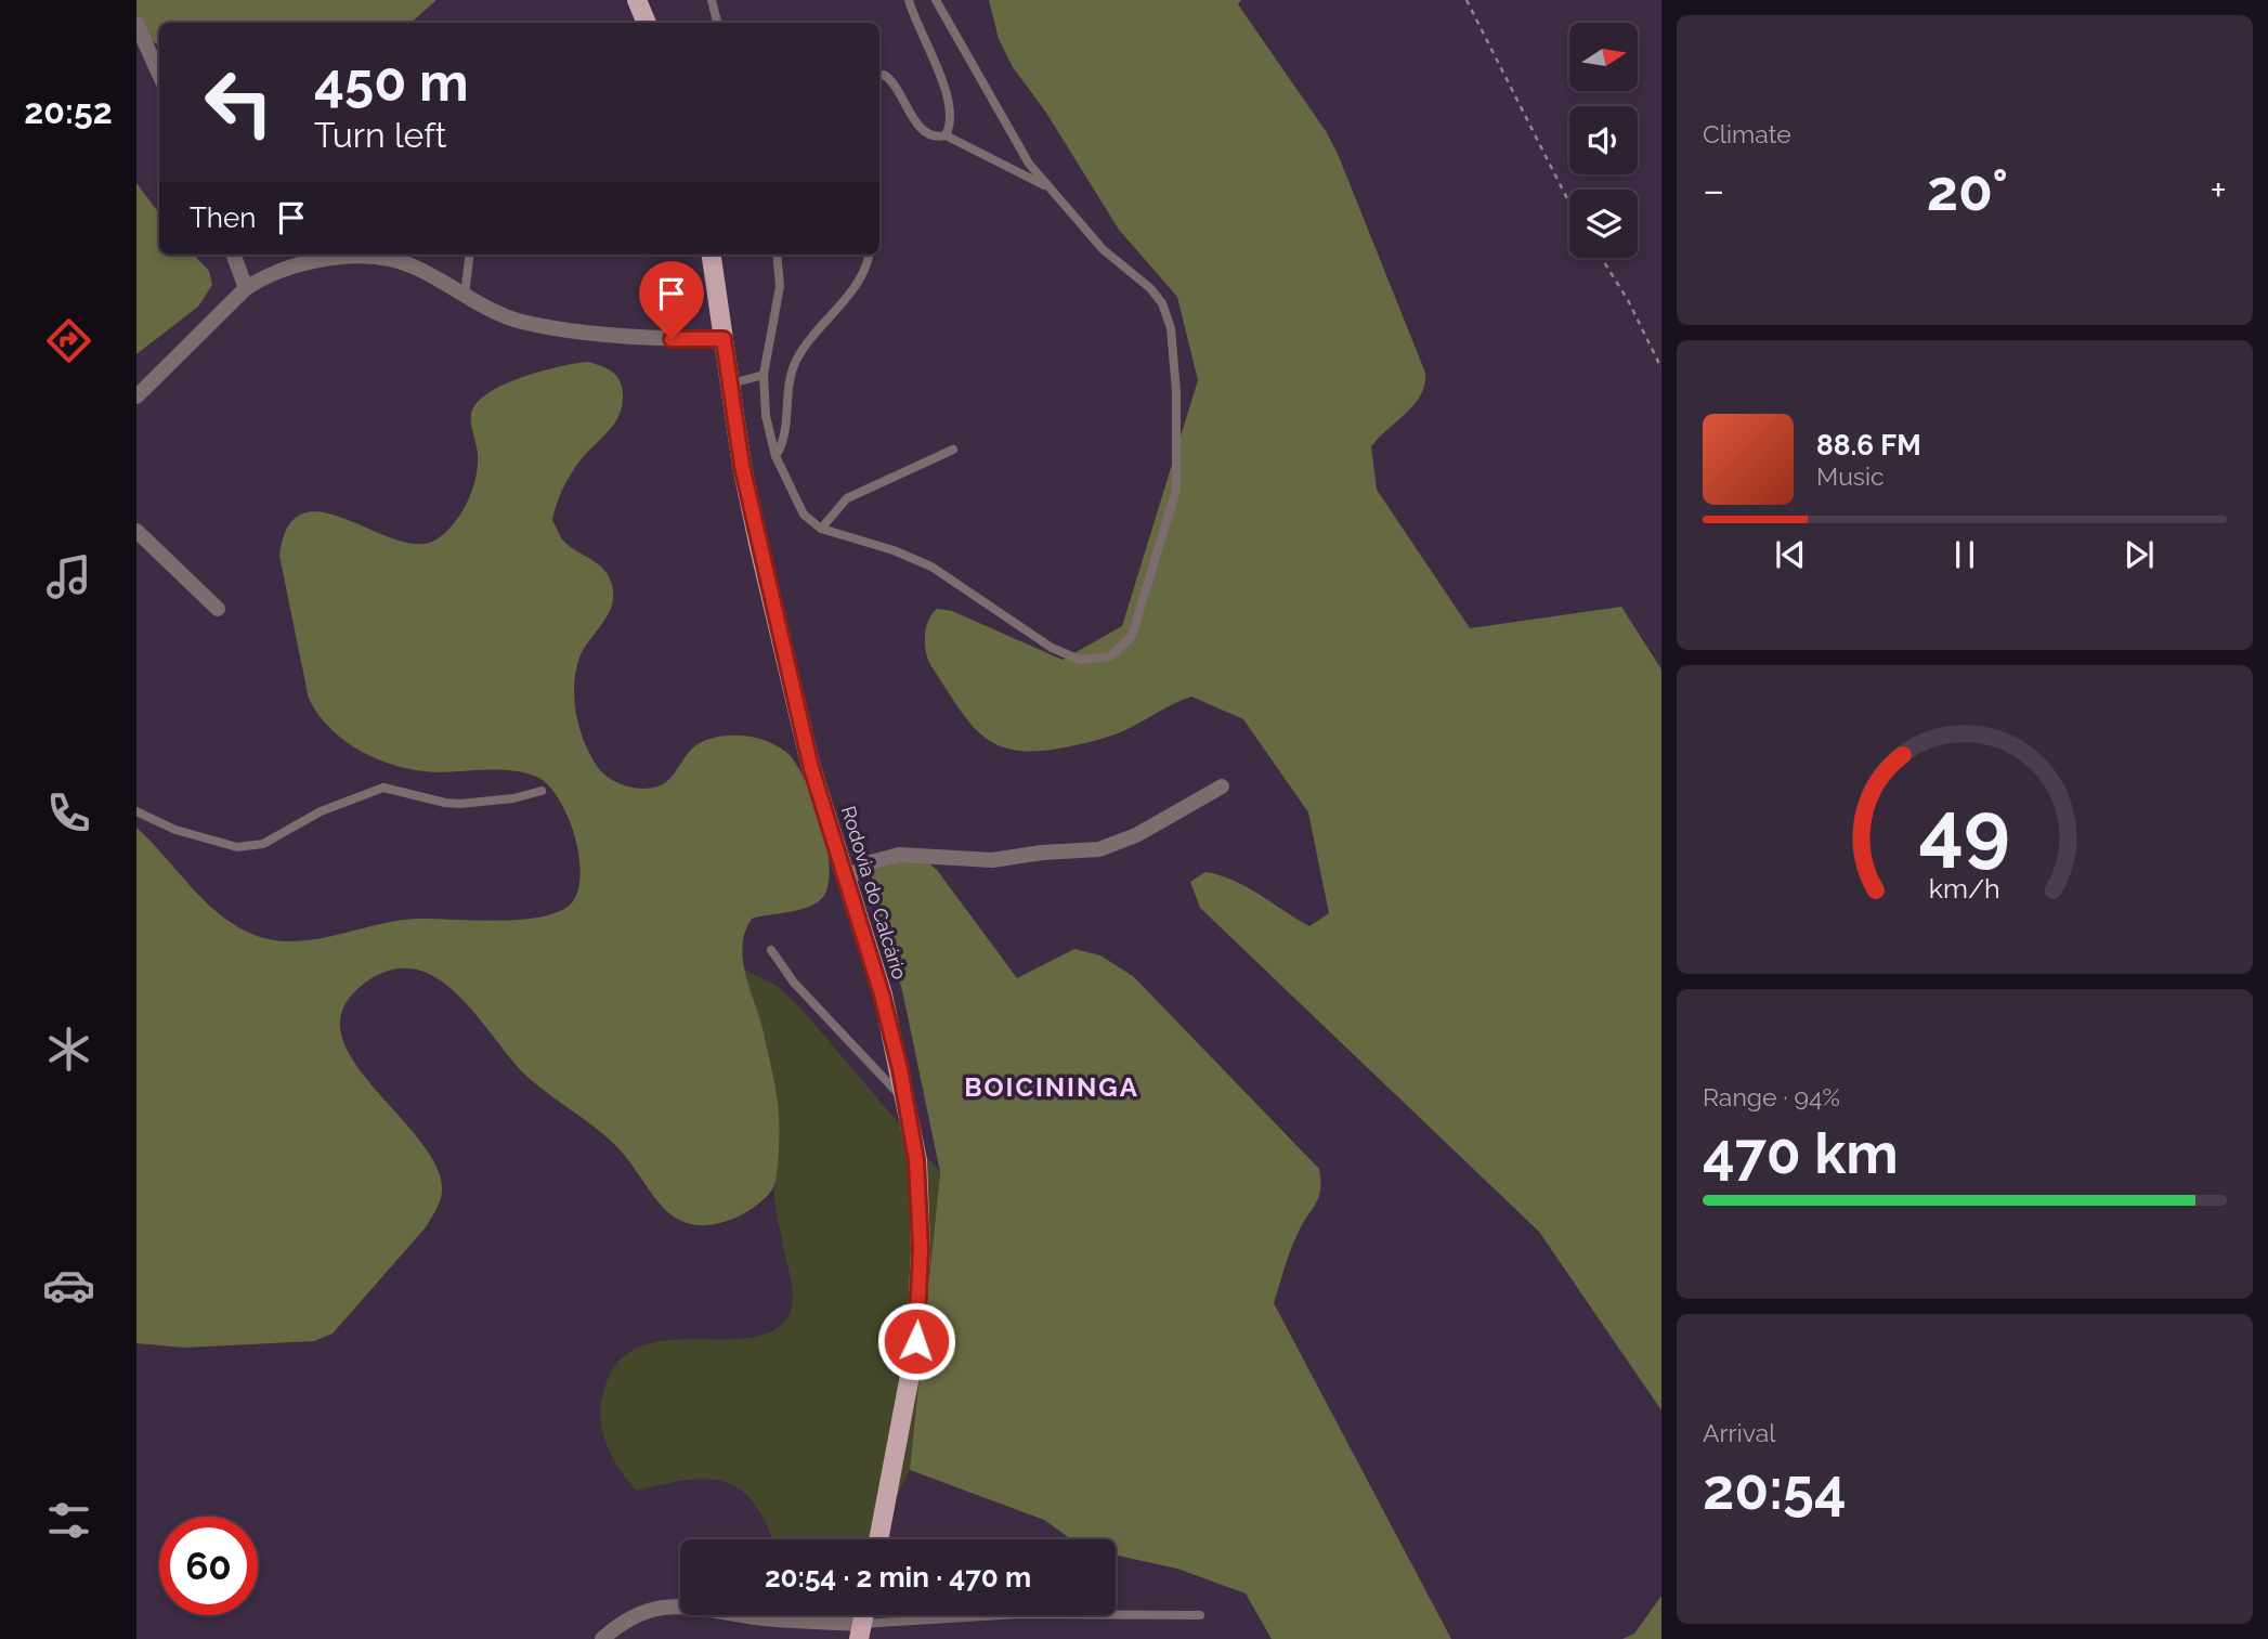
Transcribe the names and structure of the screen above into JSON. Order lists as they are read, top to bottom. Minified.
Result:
{"streets":{"main road":["Rodovia do Calcário"]},"districts":["BOICININGA"],"north":"right","page":{"tabs":"20:52","tile":["Climate",["Range · 94%","470 km"],["Arrival","20:54"]],"turn":["450 m","Turn left"],"heat":["−","20°","+"],"then":"Then","song":["88.6 FM","Music"],"limit":"60","trip":"20:54 · 2 min · 470 m","gauge":["49","km/h"]}}
